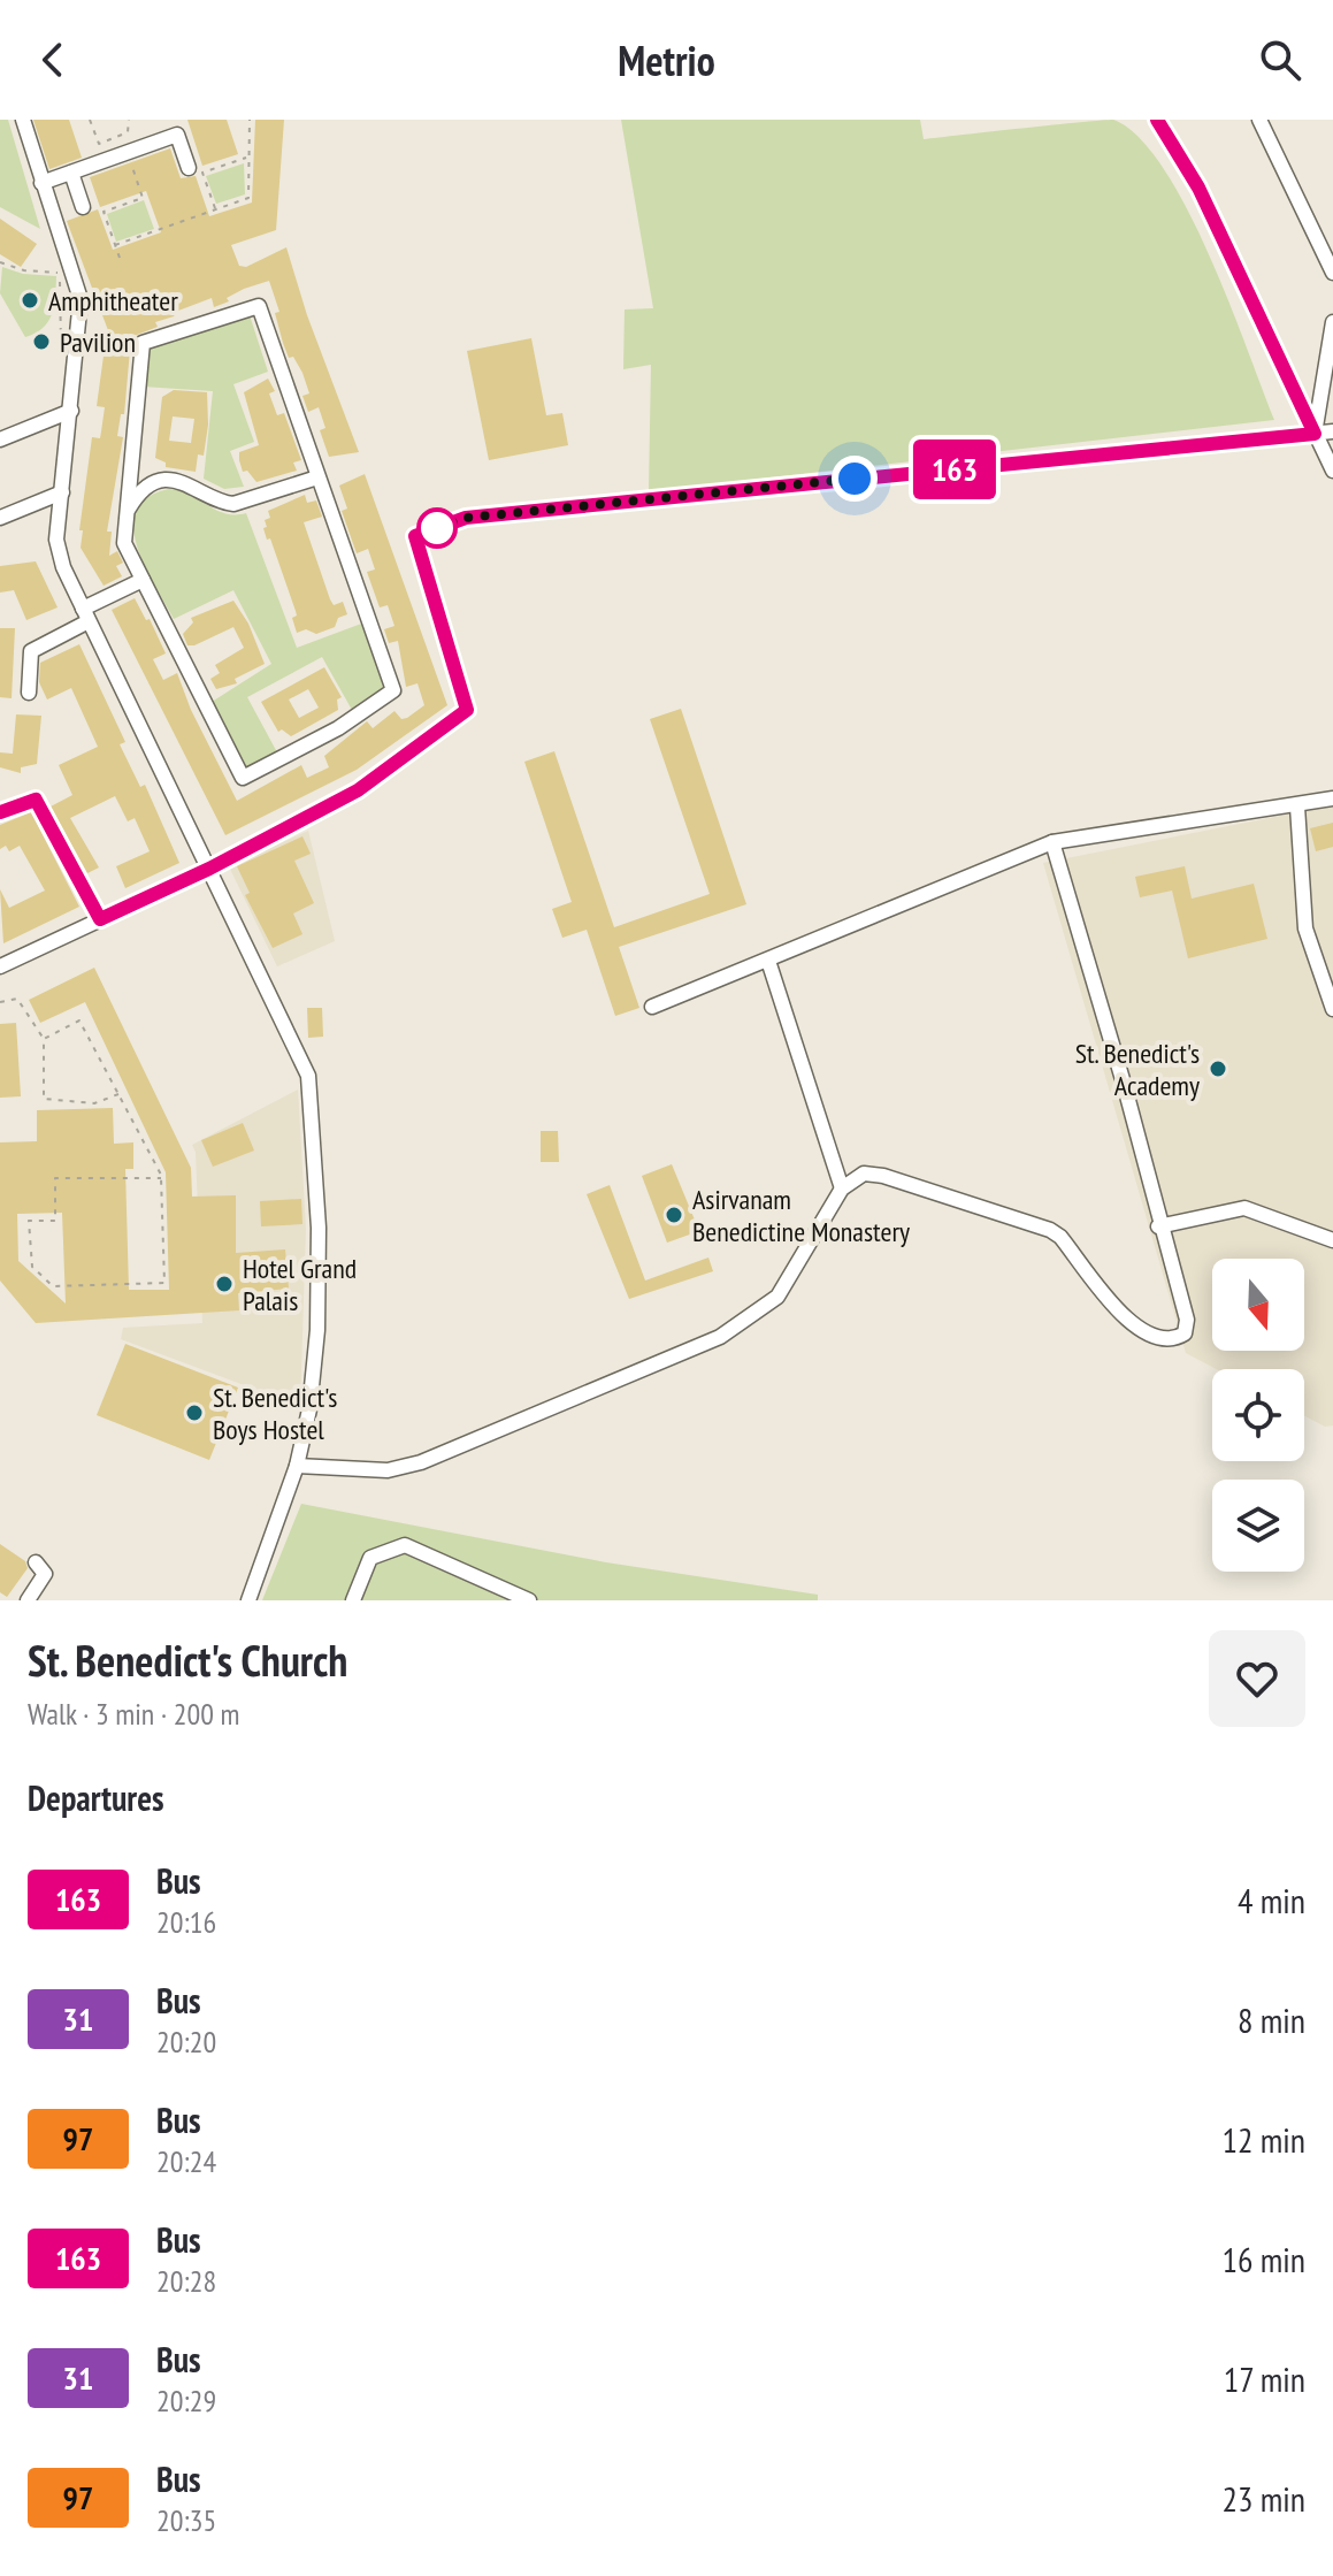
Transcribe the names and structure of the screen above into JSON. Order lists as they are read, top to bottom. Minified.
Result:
{"places":["Amphitheater","Pavilion","St. Benedict's Academy","Asirvanam Benedictine Monastery","Hotel Grand Palais","St. Benedict's Boys Hostel"],"lines":["bus line 163"],"north":"bottom","page":{"header":"Metrio","on_map":"163","heading":[["St. Benedict's Church","Walk · 3 min · 200 m"],"Departures"],"list":[{"mark":"163","name":"Bus","note":"20:16","value":"4 min"},{"mark":"31","name":"Bus","note":"20:20","value":"8 min"},{"mark":"97","name":"Bus","note":"20:24","value":"12 min"},{"mark":"163","name":"Bus","note":"20:28","value":"16 min"},{"mark":"31","name":"Bus","note":"20:29","value":"17 min"},{"mark":"97","name":"Bus","note":"20:35","value":"23 min"}]}}
